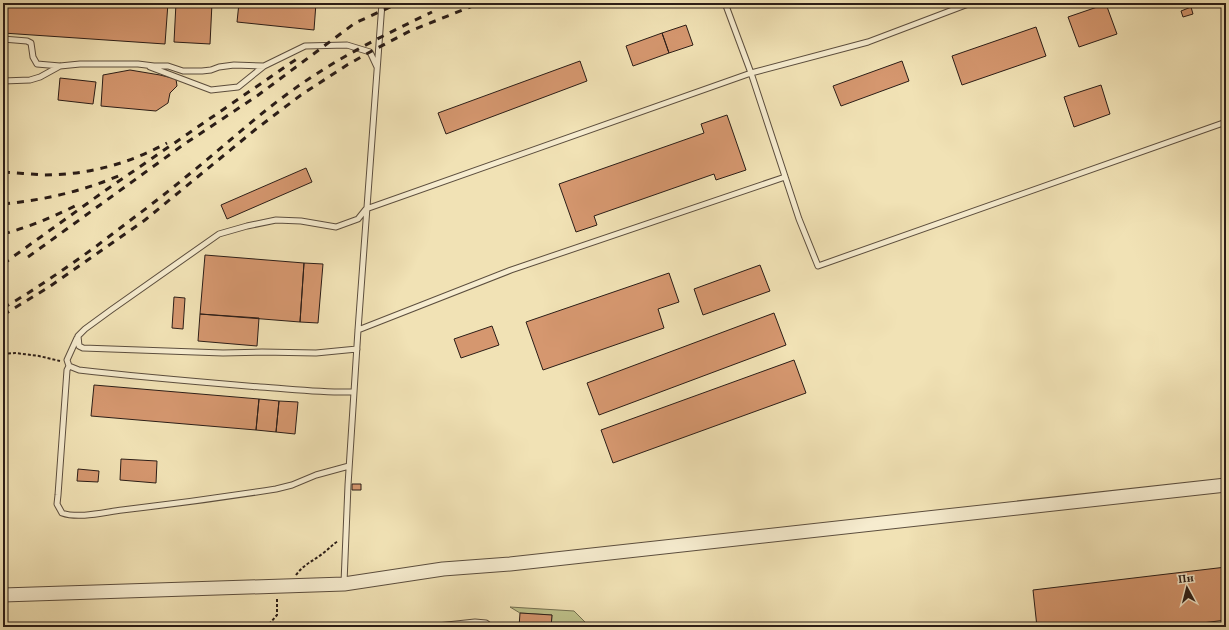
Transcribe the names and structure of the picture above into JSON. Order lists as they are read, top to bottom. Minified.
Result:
{"north":"top"}
